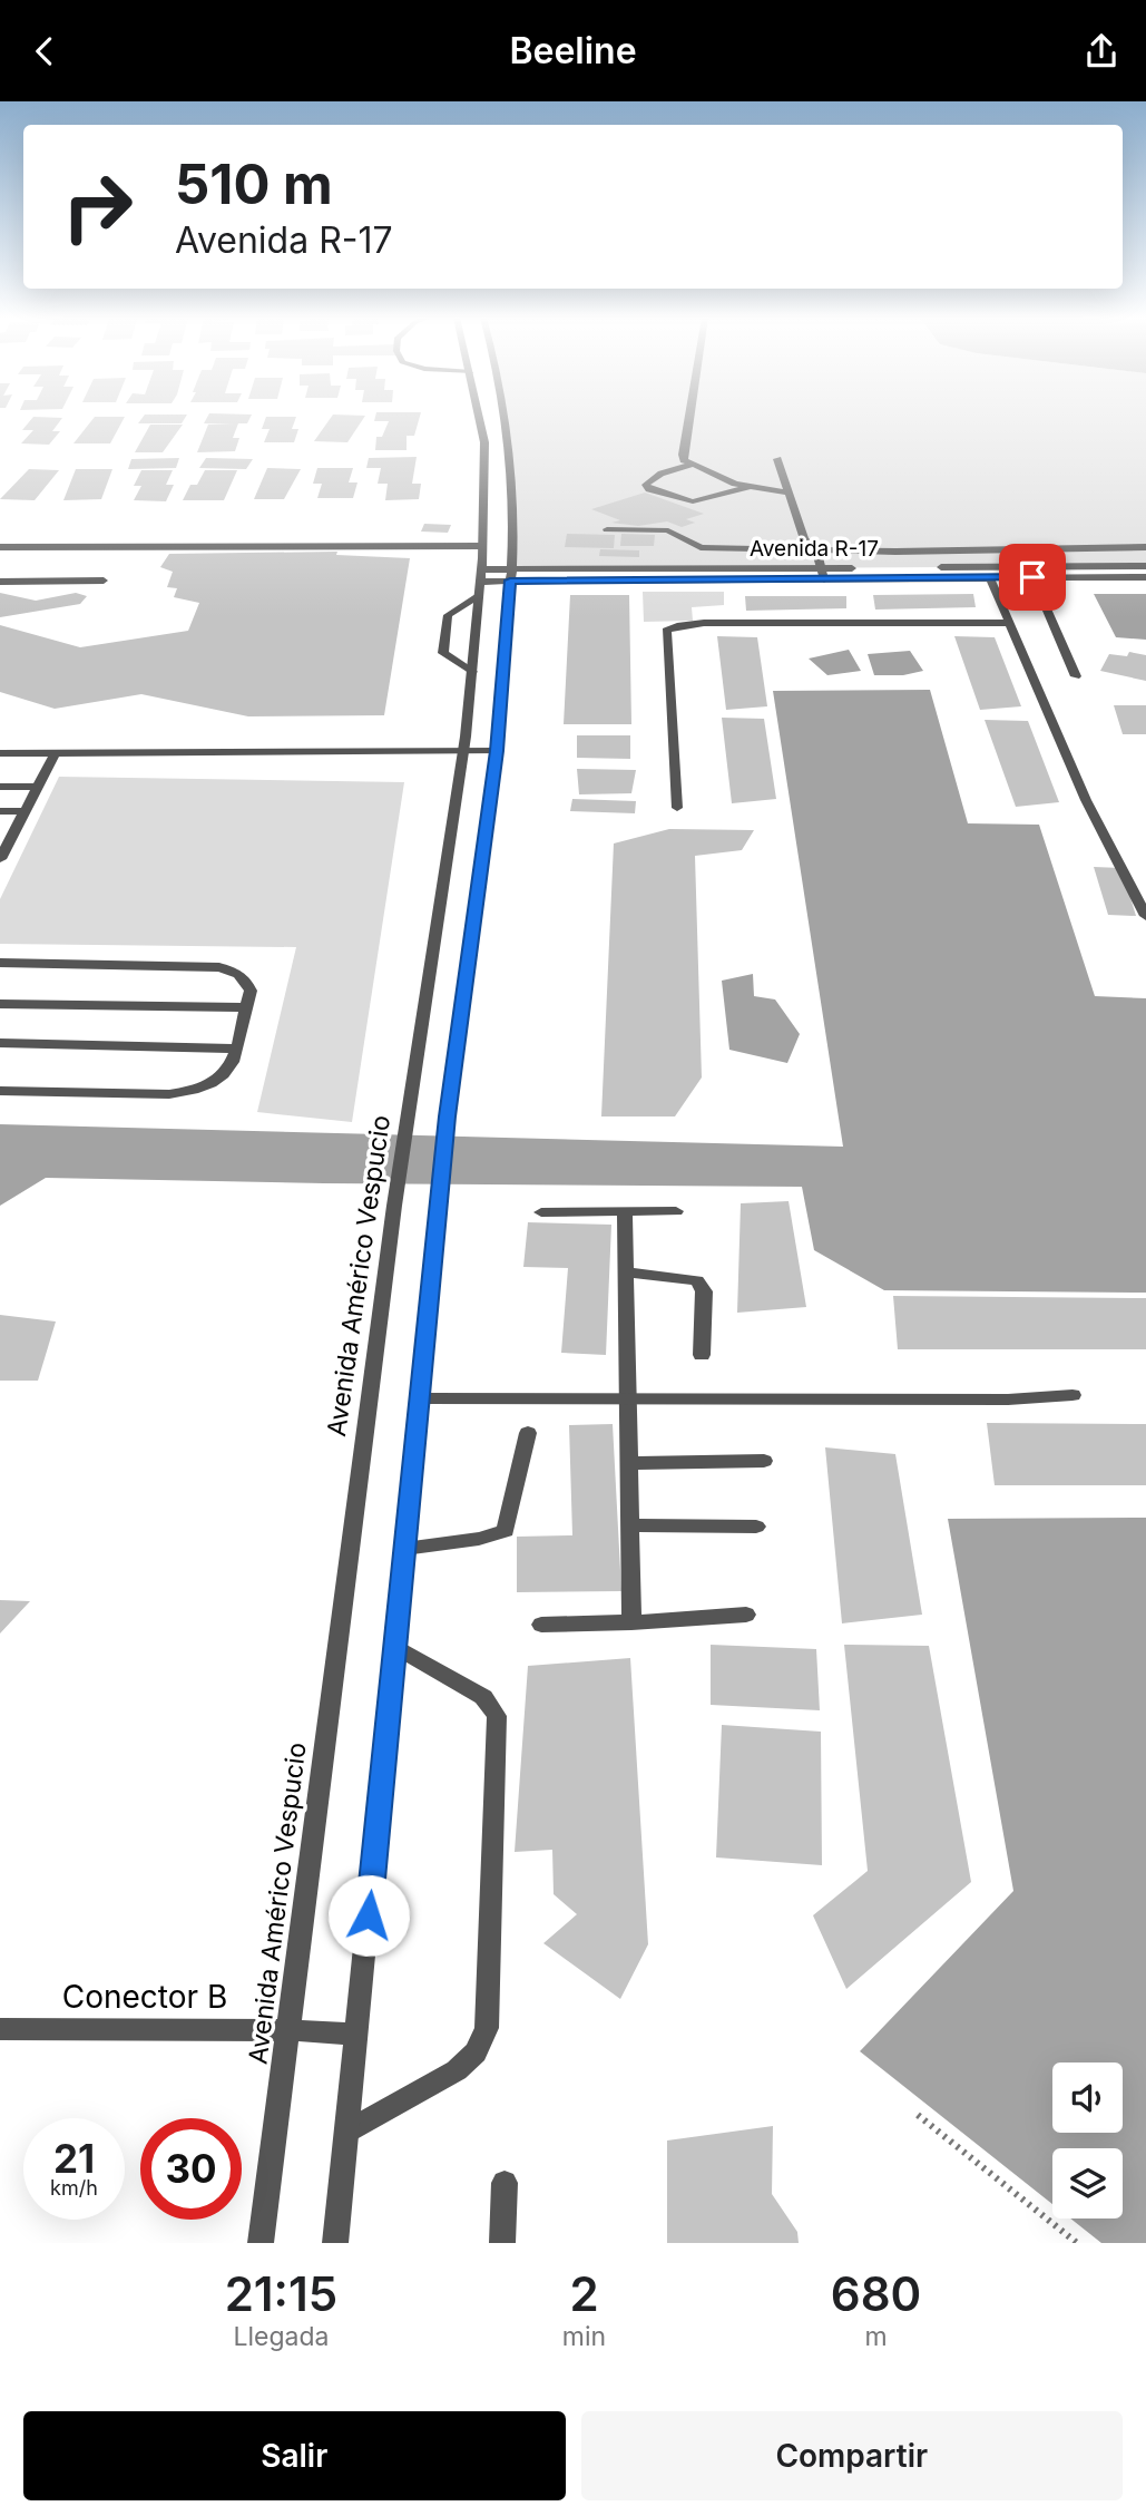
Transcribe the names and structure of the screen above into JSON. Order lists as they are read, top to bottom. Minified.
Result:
{"streets":{"street":["Avenida R-17","Avenida Américo Vespucio","Conector B"]},"crossings":[["Avenida R-17","Avenida Américo Vespucio"],["Avenida Américo Vespucio","Conector B"]],"page":{"header":"Beeline","turn":["510 m","Avenida R-17"],"speed":"21 km/h","limit":"30","eta":["21:15","Llegada","2","min","680","m"],"buttons":["Salir","Compartir"]}}
